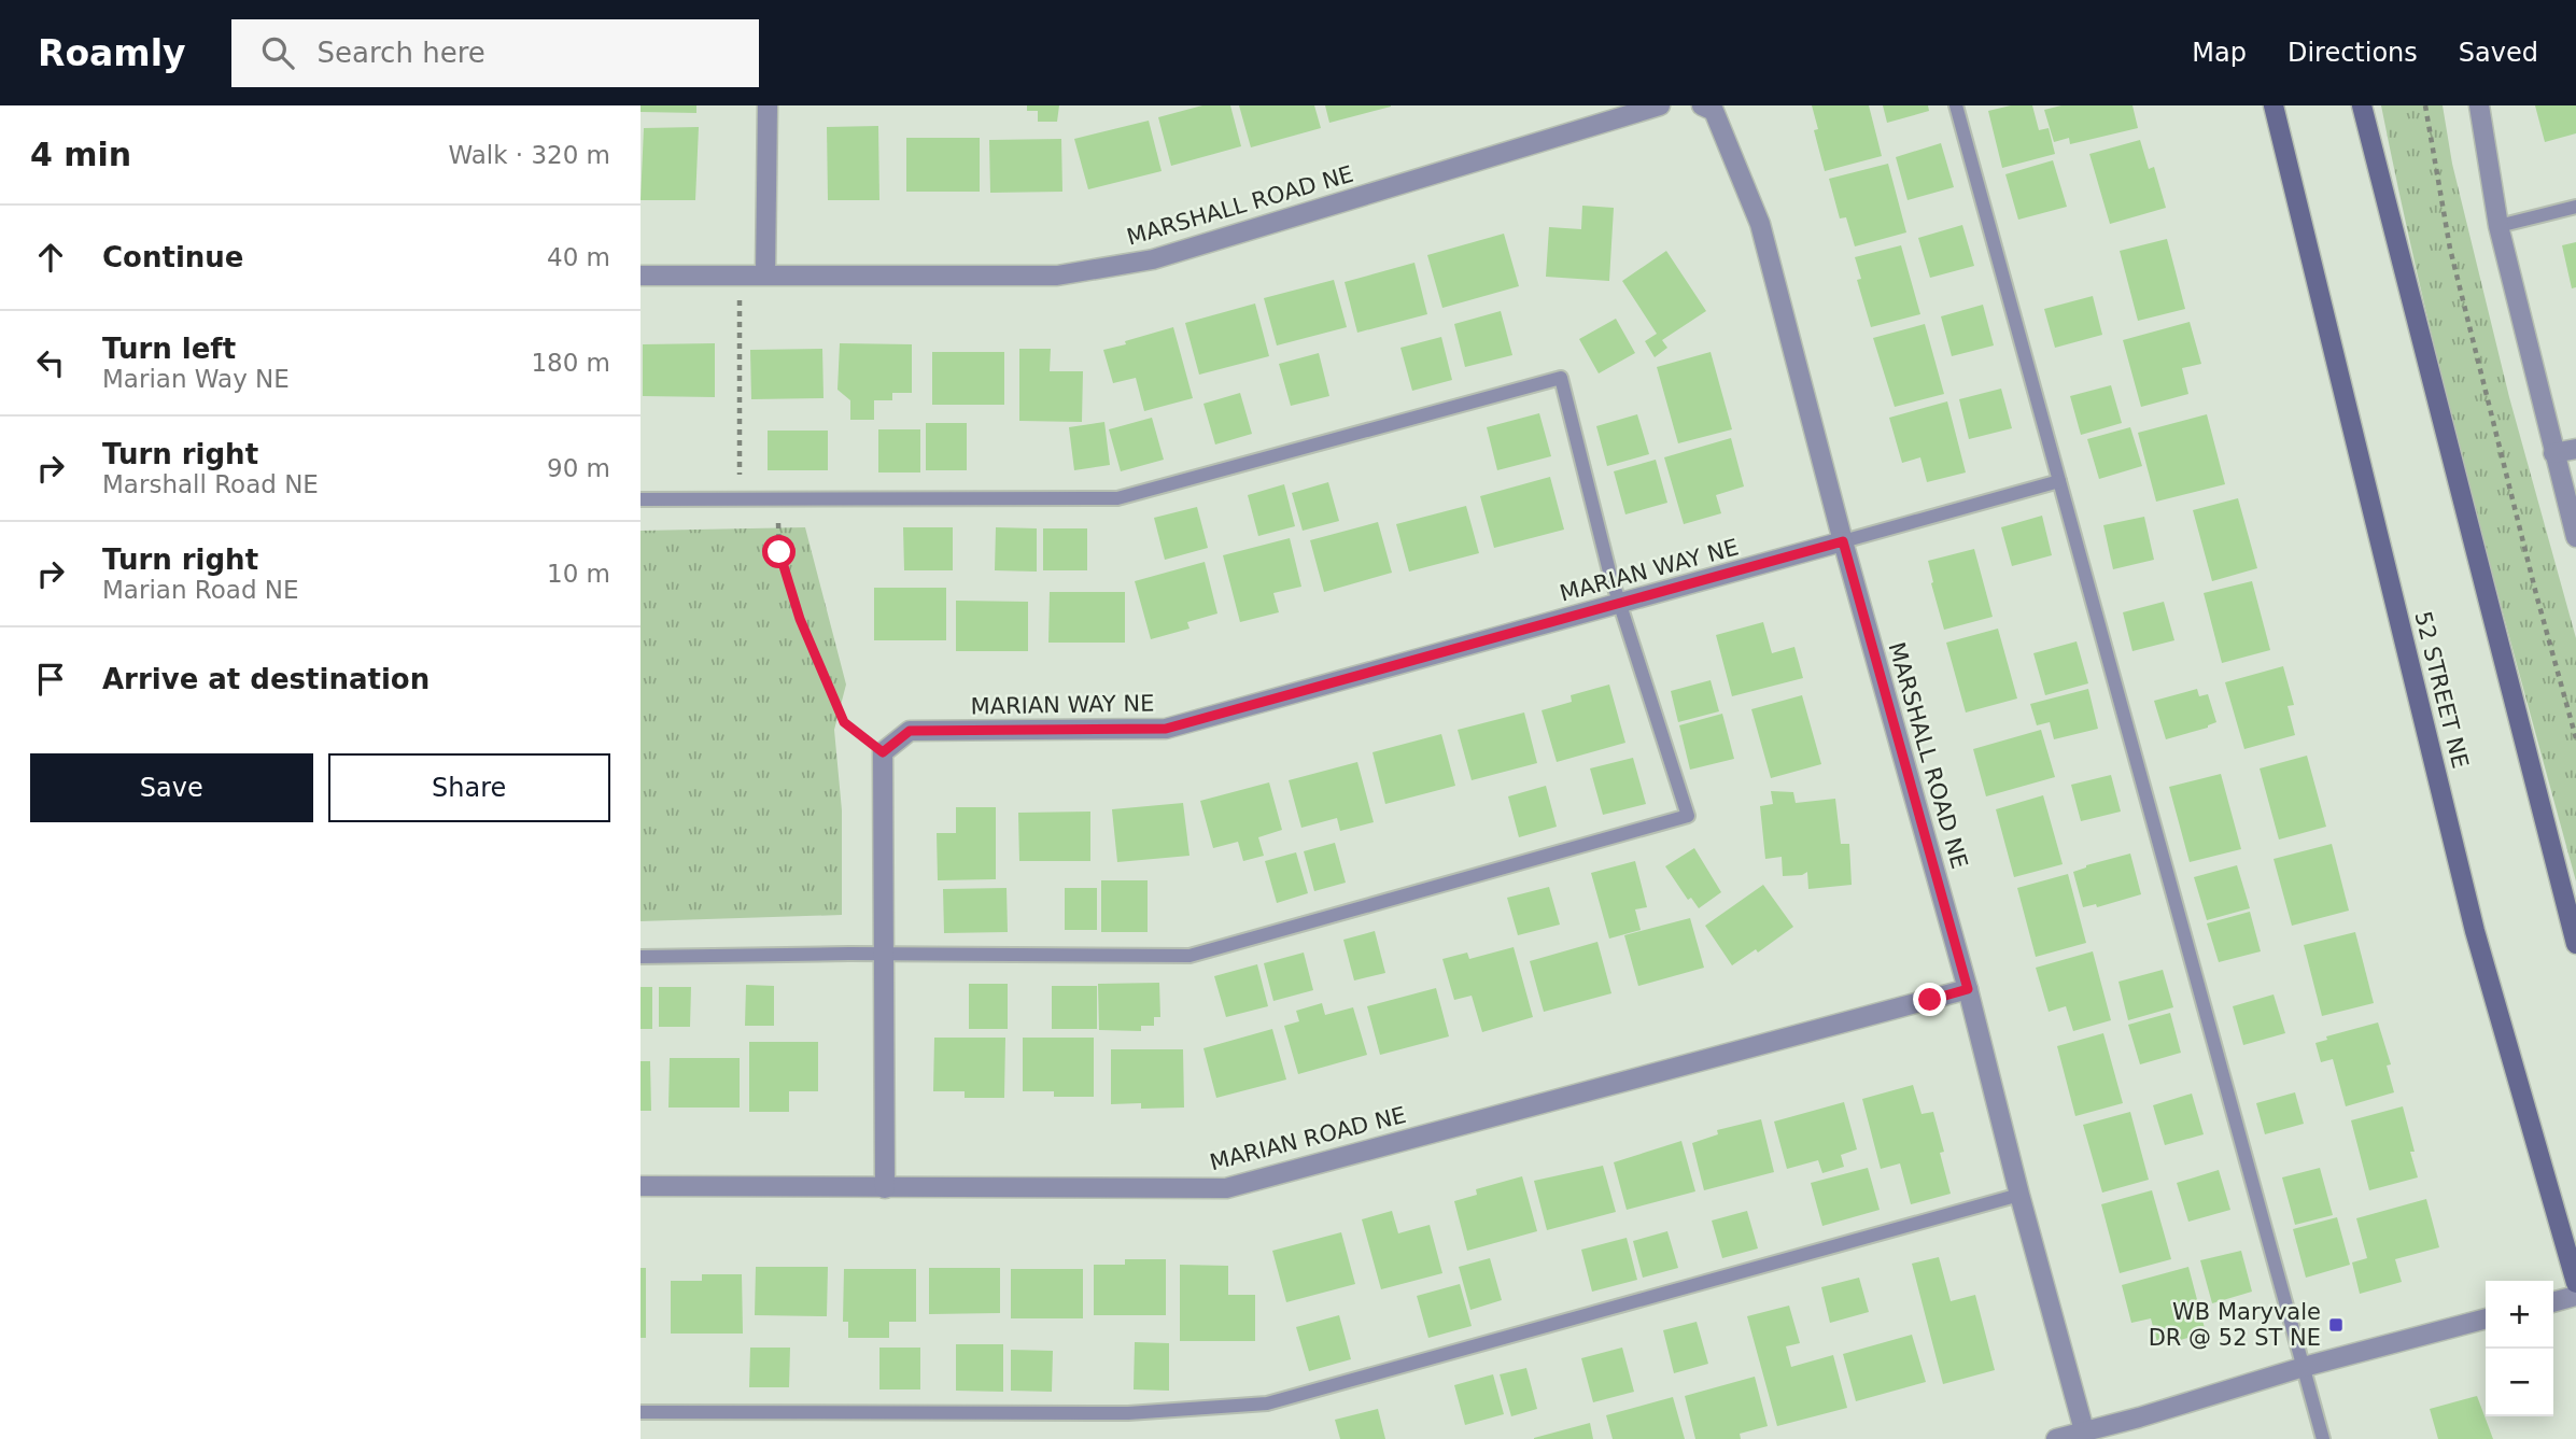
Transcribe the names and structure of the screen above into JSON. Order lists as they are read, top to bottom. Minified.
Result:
{"streets":{"main road":["52 STREET NE"],"street":["MARSHALL ROAD NE","MARIAN WAY NE","MARIAN ROAD NE"]},"crossings":[["MARSHALL ROAD NE","MARIAN WAY NE"],["MARSHALL ROAD NE","MARIAN ROAD NE"]],"places":{"transit":["WB Maryvale DR @ 52 ST NE"]},"page":{"header":"Roamly","search":"Search here","nav":["Map","Directions","Saved"],"heading":["4 min","Walk · 320 m"],"list":[["Continue","40 m"],["Turn left","Marian Way NE","180 m"],["Turn right","Marshall Road NE","90 m"],["Turn right","Marian Road NE","10 m"],"Arrive at destination"],"buttons":["Save","Share"],"map_buttons":["+","−"]}}
